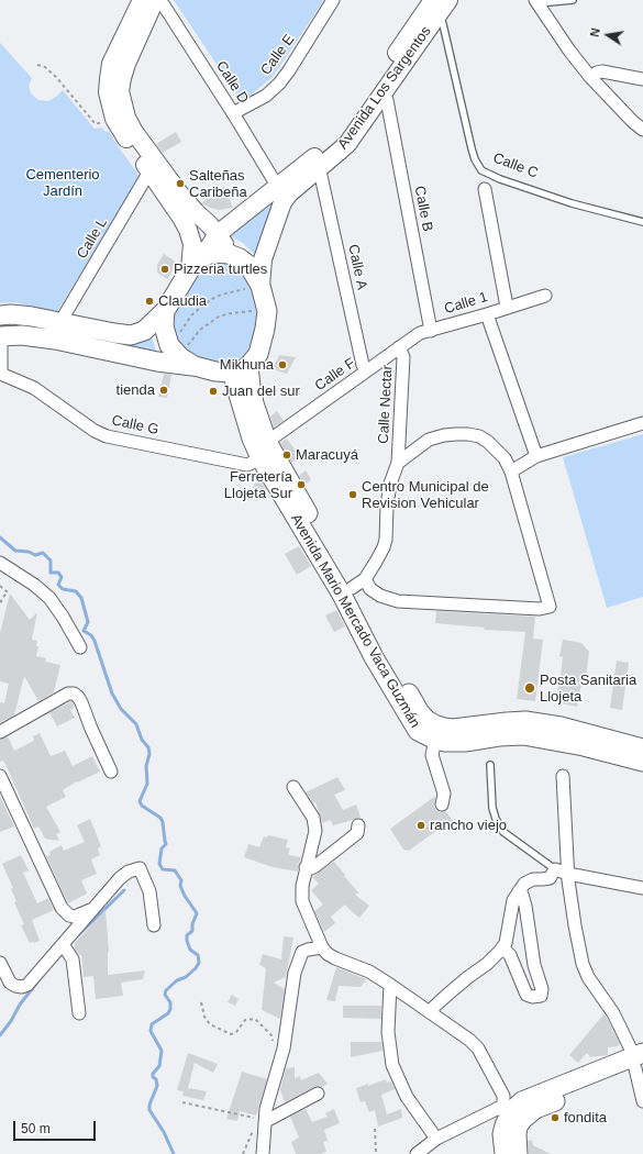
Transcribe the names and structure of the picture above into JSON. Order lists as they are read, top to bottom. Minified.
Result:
{"streets":{"main road":["Avenida Los Sargentos","Avenida Mario Mercado Vaca Guzmán"],"street":["Calle E","Calle D","Calle B","Calle L","Calle A","Calle 1","Calle F","Calle Nectar","Calle G"],"lane":["Calle C"]},"crossings":[["Calle E","Calle D"],["Calle D","Avenida Los Sargentos"],["Avenida Los Sargentos","Calle C"],["Avenida Los Sargentos","Calle B"],["Avenida Los Sargentos","Calle A"],["Avenida Los Sargentos","Avenida Mario Mercado Vaca Guzmán"],["Calle B","Calle 1"],["Calle A","Calle F"],["Calle 1","Calle F"],["Calle 1","Calle Nectar"],["Calle F","Calle Nectar"],["Calle F","Calle G"],["Calle F","Avenida Mario Mercado Vaca Guzmán"],["Calle Nectar","Avenida Mario Mercado Vaca Guzmán"],["Calle G","Avenida Mario Mercado Vaca Guzmán"]],"parks":["Cementerio Jardín"],"places":["Salteñas Caribeña","Pizzeria turtles","Claudia","Mikhuna","tienda","Juan del sur","Maracuyá","Ferretería Llojeta Sur","Centro Municipal de Revision Vehicular","Posta Sanitaria Llojeta","rancho viejo","fondita"],"scale_bar":"50 m","north":"left"}
